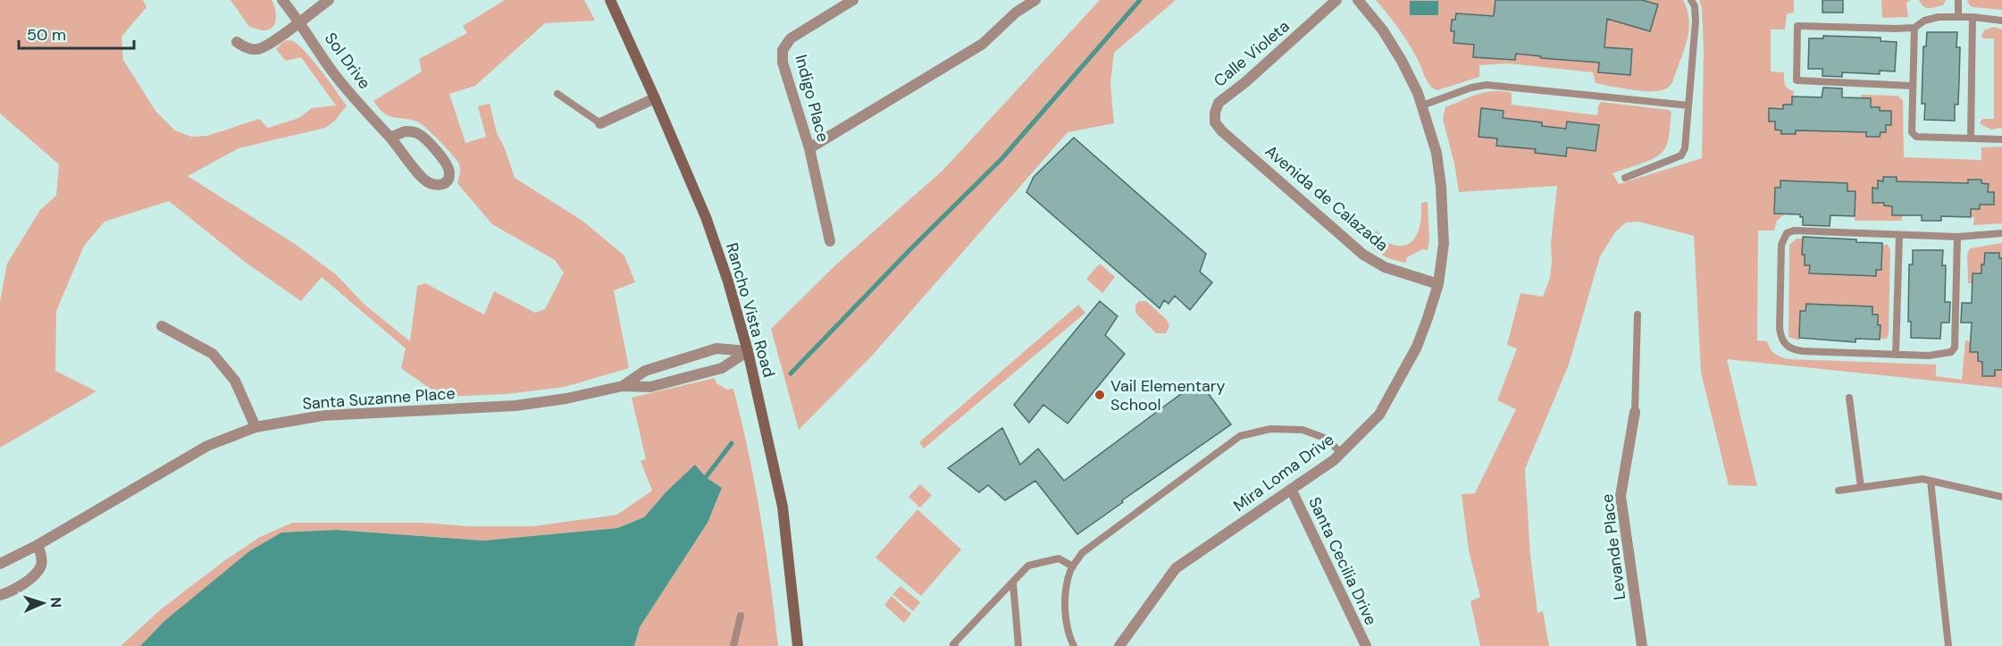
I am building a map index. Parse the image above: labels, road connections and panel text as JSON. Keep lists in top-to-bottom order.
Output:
{
  "streets": {
    "main road": ["Rancho Vista Road"],
    "street": [
      "Calle Violeta",
      "Sol Drive",
      "Indigo Place",
      "Avenida de Calazada",
      "Santa Suzanne Place",
      "Mira Loma Drive",
      "Levande Place",
      "Santa Cecilia Drive"
    ]
  },
  "crossings": [
    ["Calle Violeta", "Avenida de Calazada"],
    ["Avenida de Calazada", "Mira Loma Drive"],
    ["Rancho Vista Road", "Santa Suzanne Place"],
    ["Mira Loma Drive", "Santa Cecilia Drive"]
  ],
  "places": ["Vail Elementary School"],
  "scale_bar": "50 m",
  "north": "right"
}
